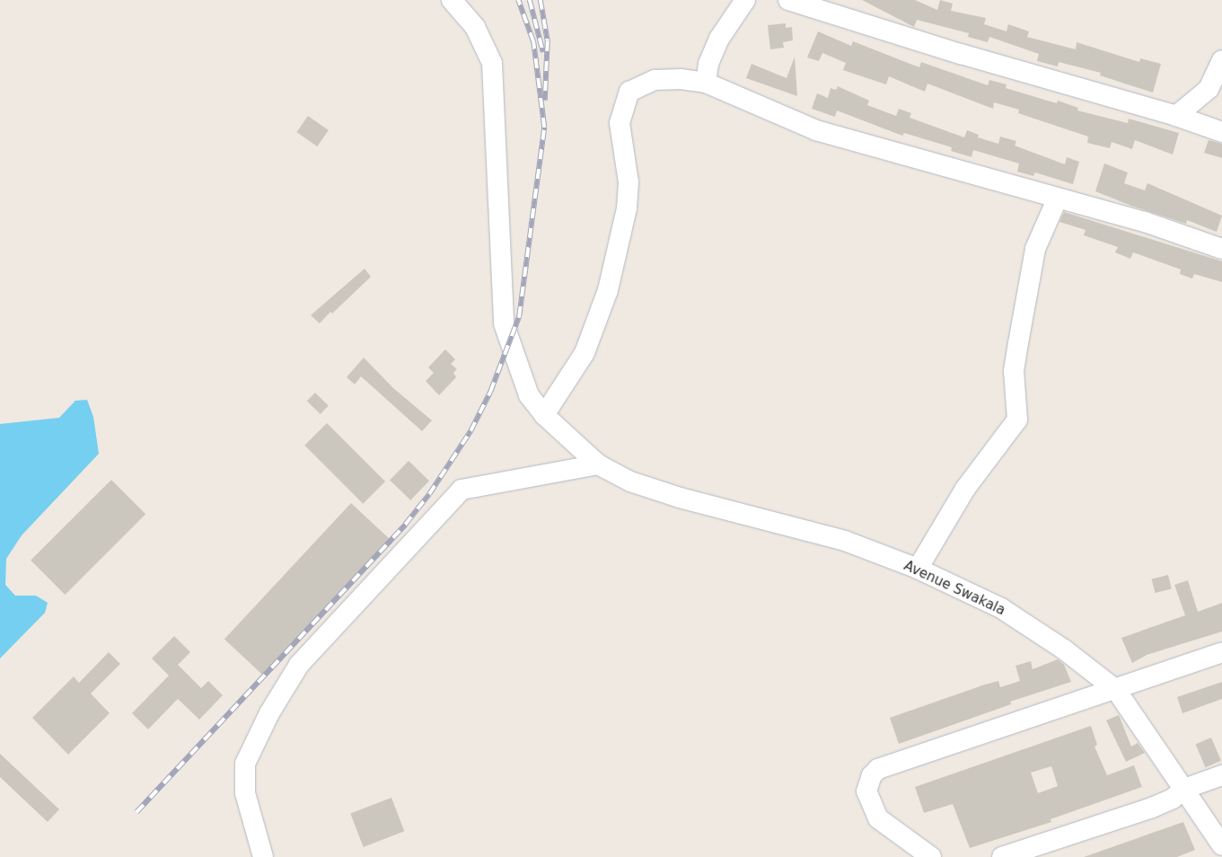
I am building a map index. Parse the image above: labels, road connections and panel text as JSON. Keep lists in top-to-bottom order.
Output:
{
  "streets": {
    "street": ["Avenue Swakala"]
  }
}
